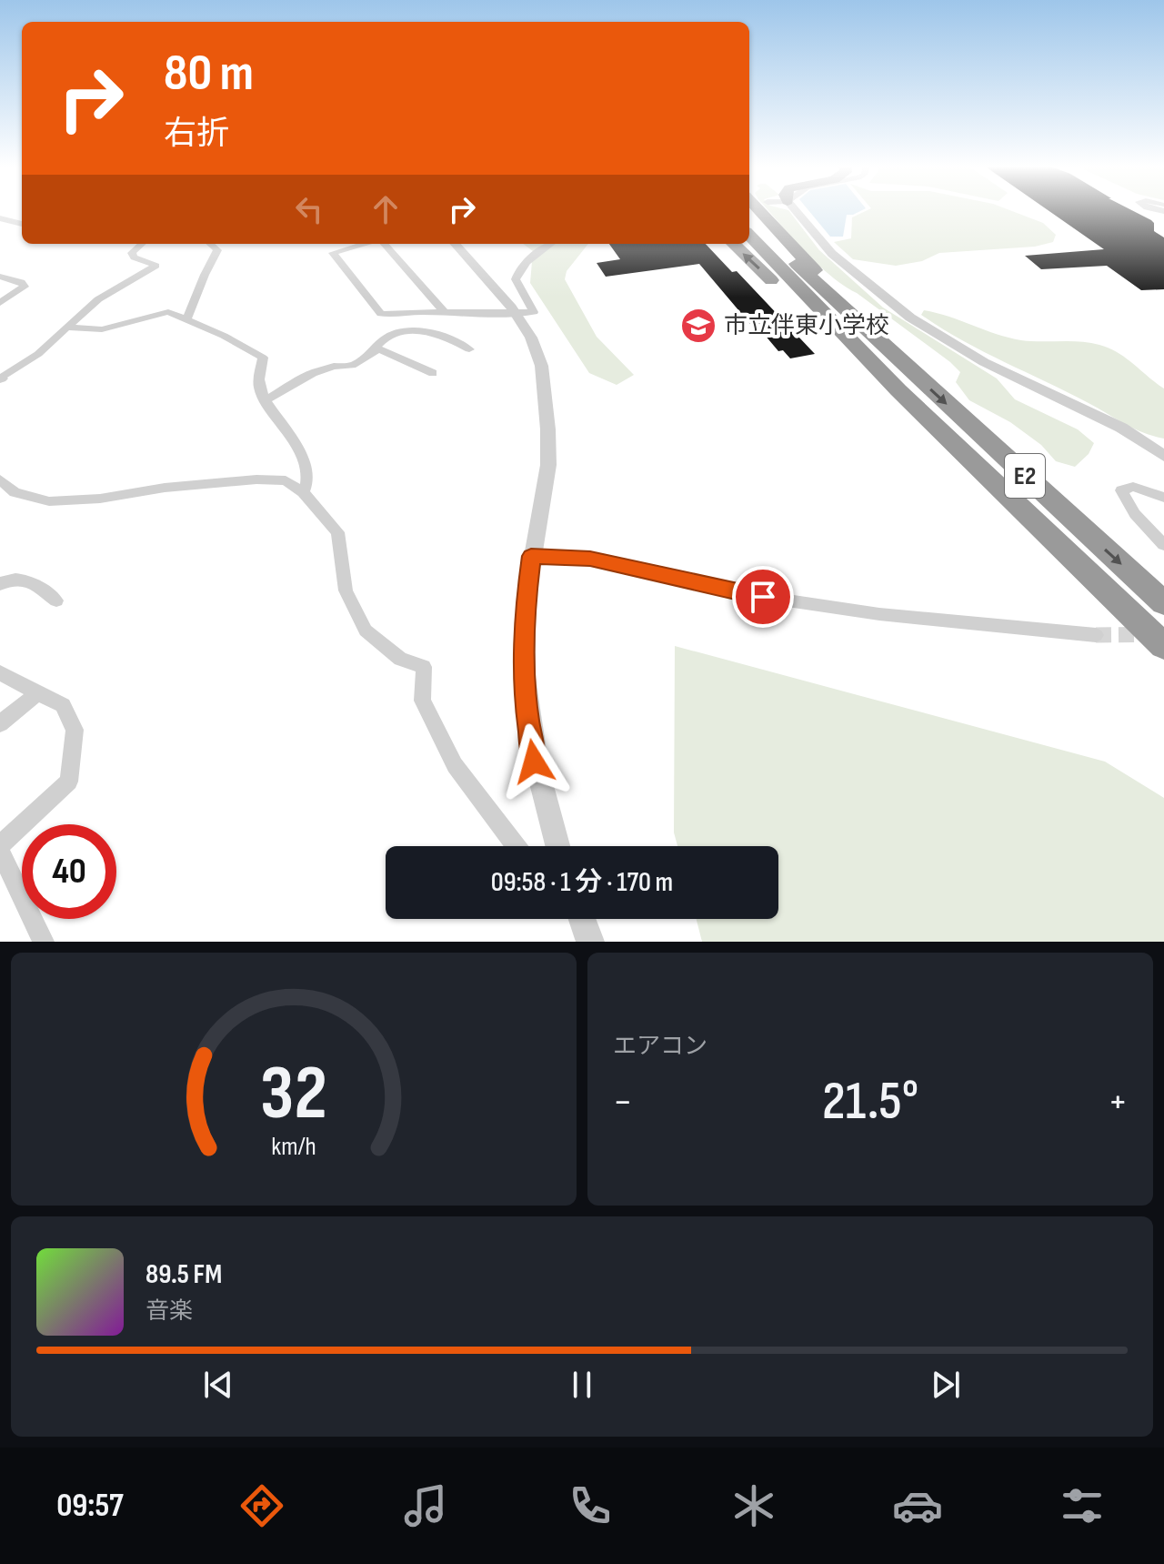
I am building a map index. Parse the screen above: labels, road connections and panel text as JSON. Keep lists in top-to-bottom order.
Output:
{
  "streets": {
    "highway": ["E2"]
  },
  "places": {
    "school or university": ["市立伴東小学校"]
  },
  "page": {
    "turn": ["80 m", "右折"],
    "limit": "40",
    "trip": "09:58 · 1 分 · 170 m",
    "tile": "エアコン",
    "heat": ["−", "21.5°", "+"],
    "song": ["89.5 FM", "音楽"],
    "tabs": "09:57",
    "gauge": ["32", "km/h"]
  }
}
